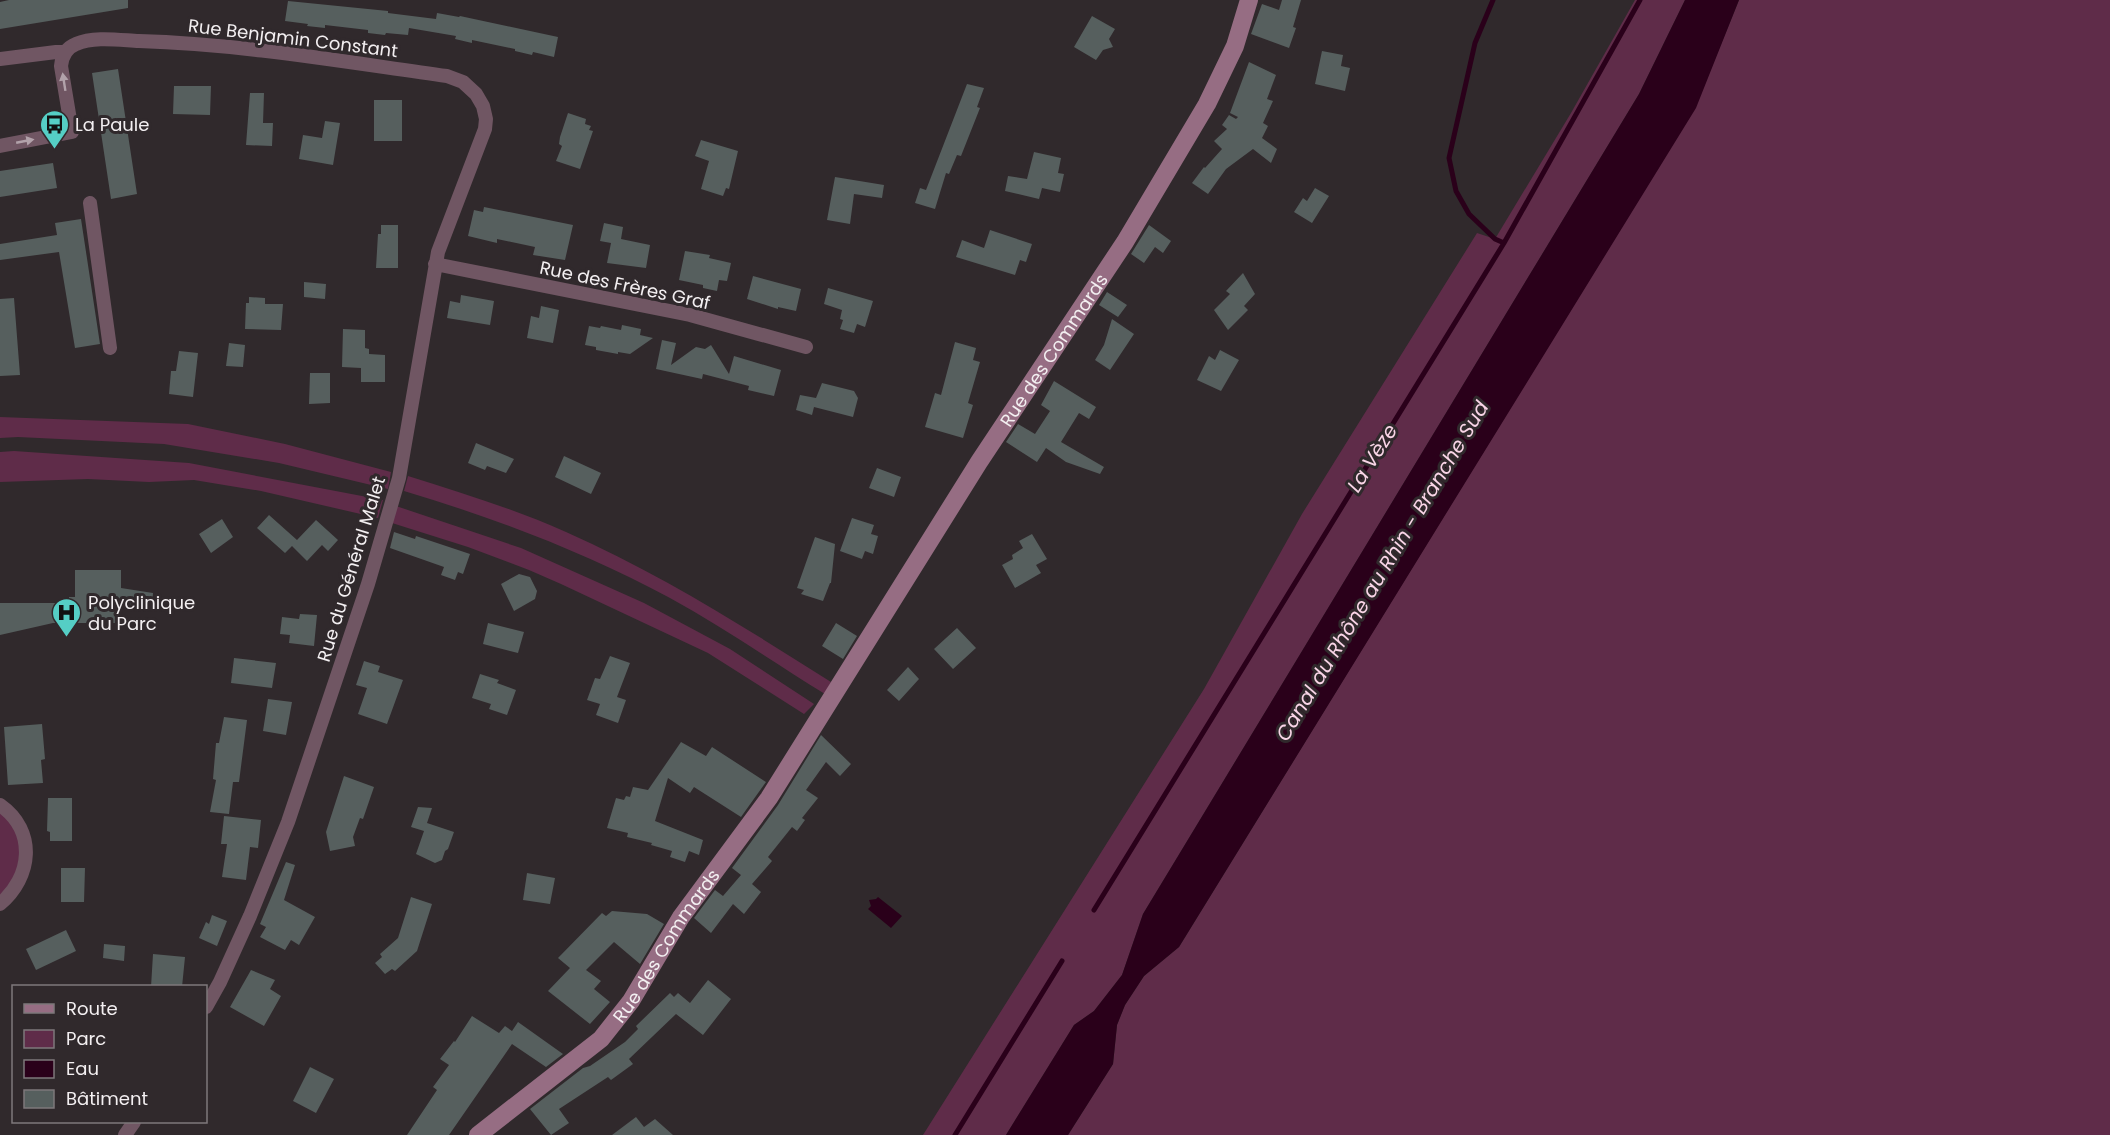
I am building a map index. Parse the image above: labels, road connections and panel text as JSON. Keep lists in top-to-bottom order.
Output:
{
  "streets": {
    "street": [
      "Rue Benjamin Constant",
      "Rue des Frères Graf",
      "Rue des Commards",
      "Rue du Général Malet"
    ]
  },
  "crossings": [
    ["Rue Benjamin Constant", "Rue du Général Malet"],
    ["Rue des Frères Graf", "Rue du Général Malet"]
  ],
  "water": ["La Vèze", "Canal du Rhône au Rhin - Branche Sud"],
  "places": {
    "bus stop": ["La Paule"],
    "hospital": ["Polyclinique du Parc"]
  },
  "legend": [
    "Route",
    "Parc",
    "Eau",
    "Bâtiment"
  ]
}
